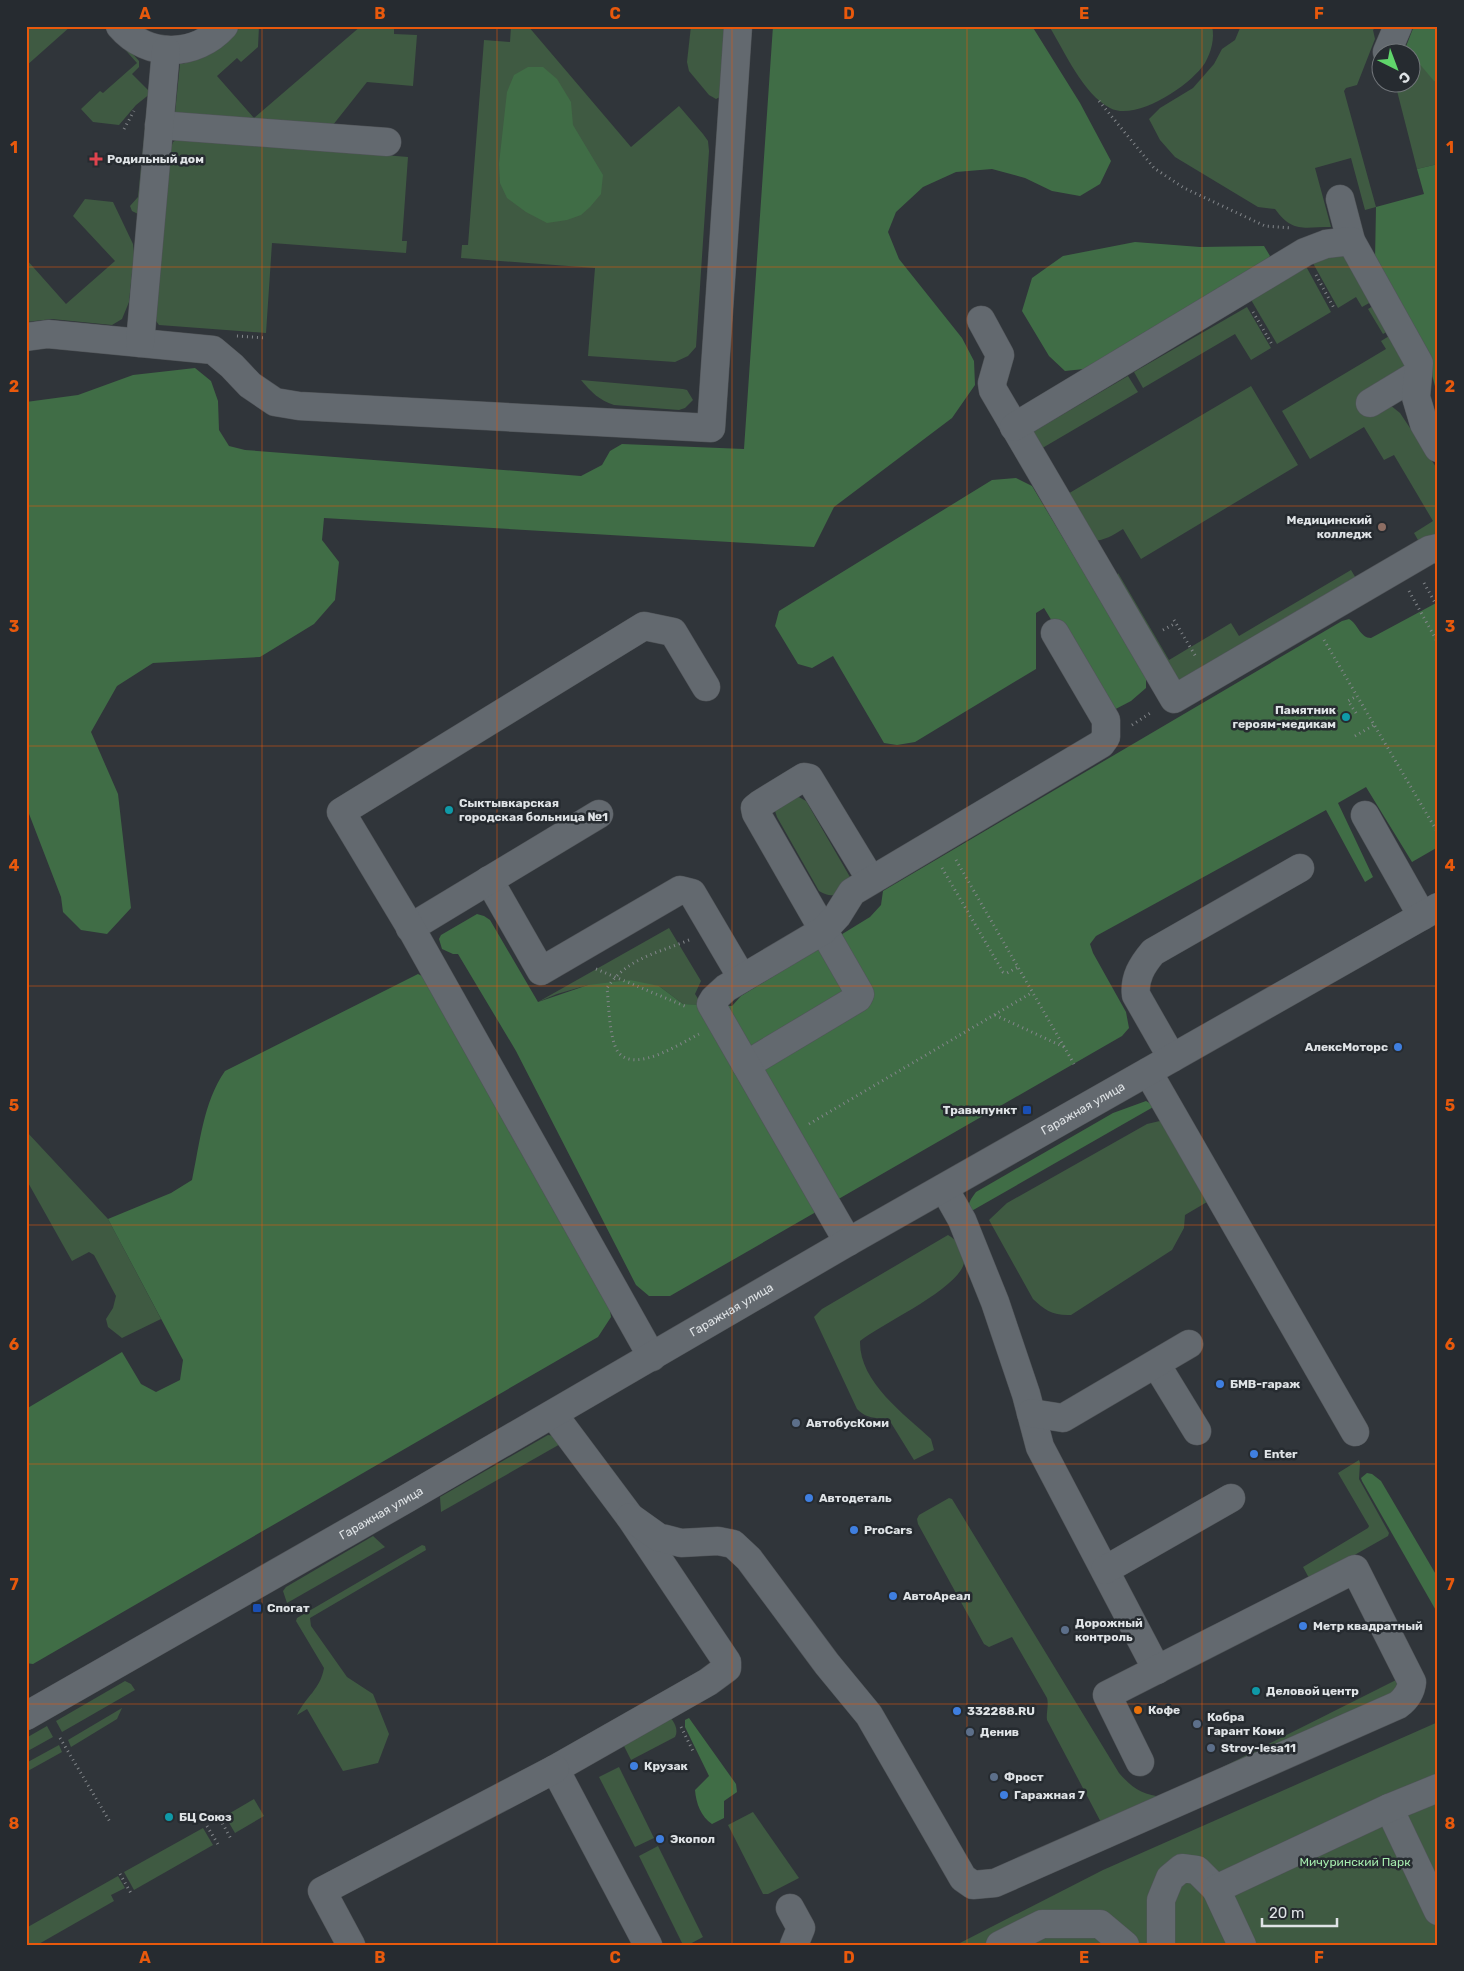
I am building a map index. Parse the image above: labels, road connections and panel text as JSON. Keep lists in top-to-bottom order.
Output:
{
  "streets": {
    "street": ["Гаражная улица"]
  },
  "parks": ["Мичуринский Парк"],
  "places": {
    "health": ["Родильный дом"],
    "other": [
      "Медицинский колледж",
      "Памятник героям-медикам",
      "Сыктывкарская городская больница №1",
      "АлексМоторс",
      "БМВ-гараж",
      "АвтобусКоми",
      "Enter",
      "Автодеталь",
      "ProCars",
      "АвтоАреал",
      "Метр квадратный",
      "Дорожный контроль",
      "Деловой центр",
      "Кофе",
      "332288.RU",
      "Кобра Гарант Коми",
      "Денив",
      "Stroy-lesa11",
      "Крузак",
      "Фрост",
      "Гаражная 7",
      "БЦ Союз",
      "Экопол"
    ],
    "transit": ["Травмпункт", "Спогат"]
  },
  "scale_bar": "20 m",
  "north": "bottom right",
  "grid": {
    "columns": [
      "A",
      "B",
      "C",
      "D",
      "E",
      "F"
    ],
    "rows": [
      "1",
      "2",
      "3",
      "4",
      "5",
      "6",
      "7",
      "8"
    ]
  }
}
